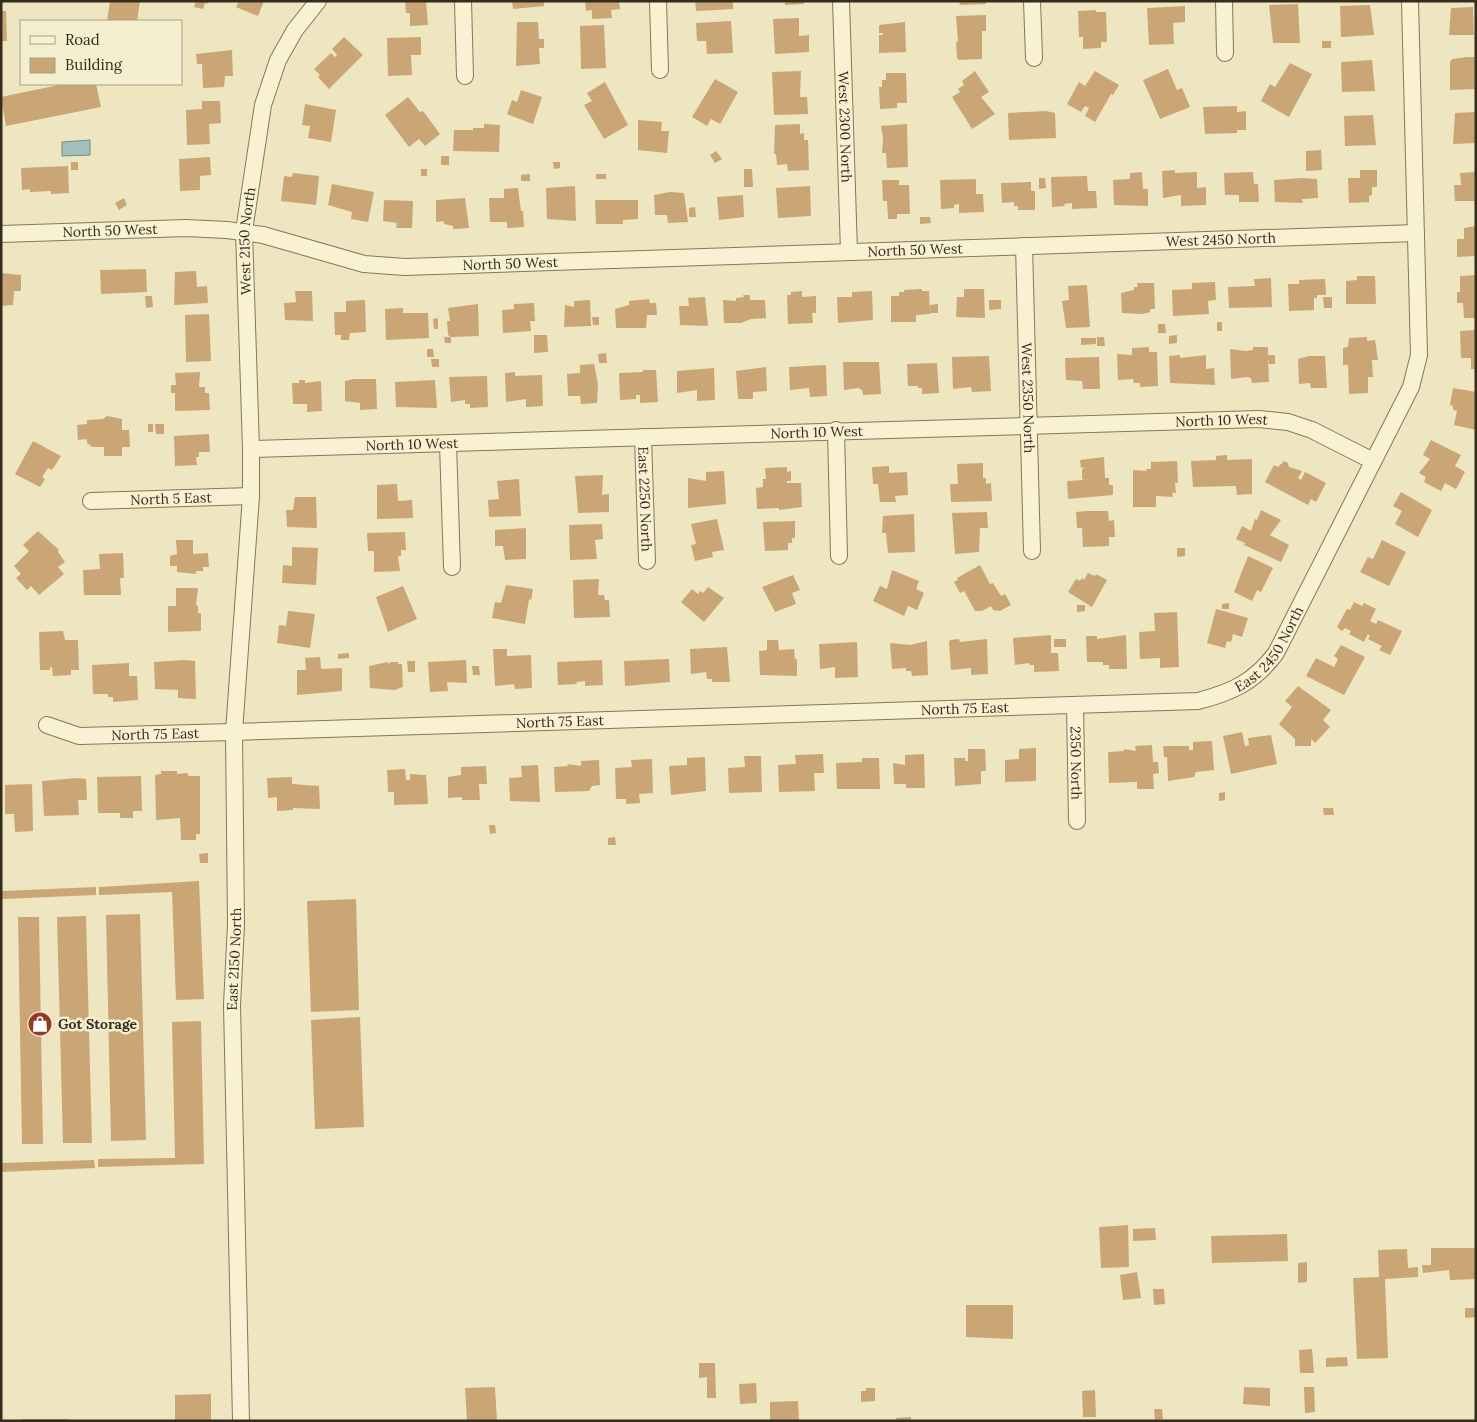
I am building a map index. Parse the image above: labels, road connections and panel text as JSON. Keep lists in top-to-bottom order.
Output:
{
  "streets": {
    "street": [
      "West 2300 North",
      "North 50 West",
      "West 2450 North",
      "West 2150 North",
      "West 2350 North",
      "North 10 West",
      "North 5 East",
      "East 2250 North",
      "East 2450 North",
      "North 75 East",
      "2350 North",
      "East 2150 North"
    ]
  },
  "crossings": [
    ["West 2300 North", "North 50 West"],
    ["North 50 West", "West 2450 North"],
    ["North 50 West", "West 2150 North"],
    ["North 50 West", "West 2350 North"],
    ["West 2450 North", "West 2350 North"],
    ["West 2150 North", "North 10 West"],
    ["West 2150 North", "North 5 East"],
    ["West 2150 North", "East 2150 North"],
    ["West 2350 North", "North 10 West"],
    ["North 10 West", "East 2250 North"],
    ["North 10 West", "East 2450 North"],
    ["North 5 East", "East 2150 North"],
    ["East 2450 North", "North 75 East"],
    ["East 2450 North", "2350 North"],
    ["North 75 East", "2350 North"],
    ["North 75 East", "East 2150 North"]
  ],
  "places": {
    "shop": ["Got Storage"]
  },
  "legend": ["Road", "Building"]
}
